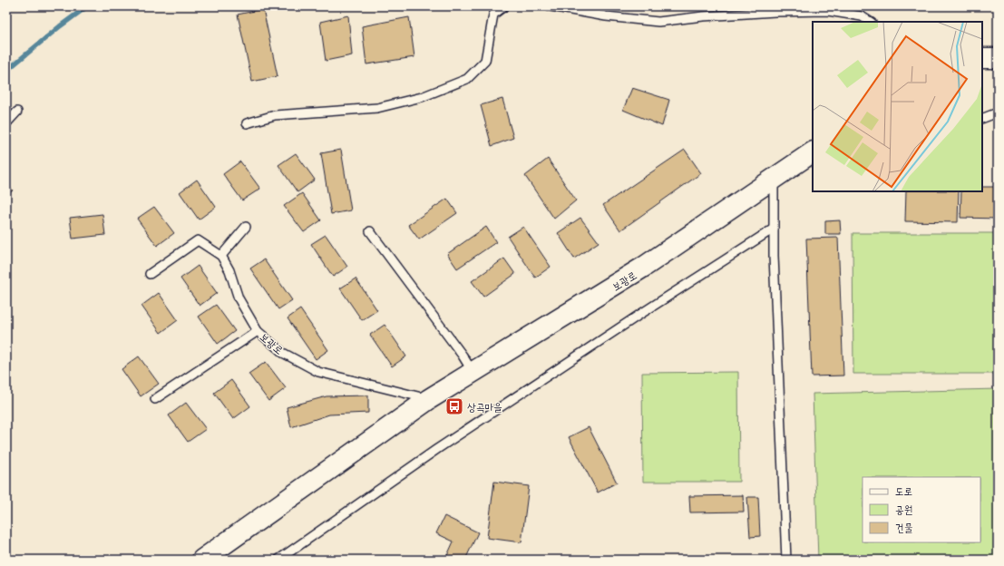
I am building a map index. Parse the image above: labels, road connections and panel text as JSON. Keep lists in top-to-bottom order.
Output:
{
  "streets": {
    "main road": ["보광로"]
  },
  "places": {
    "bus stop": ["상곡마을"]
  },
  "legend": ["도로", "공원", "건물"]
}
